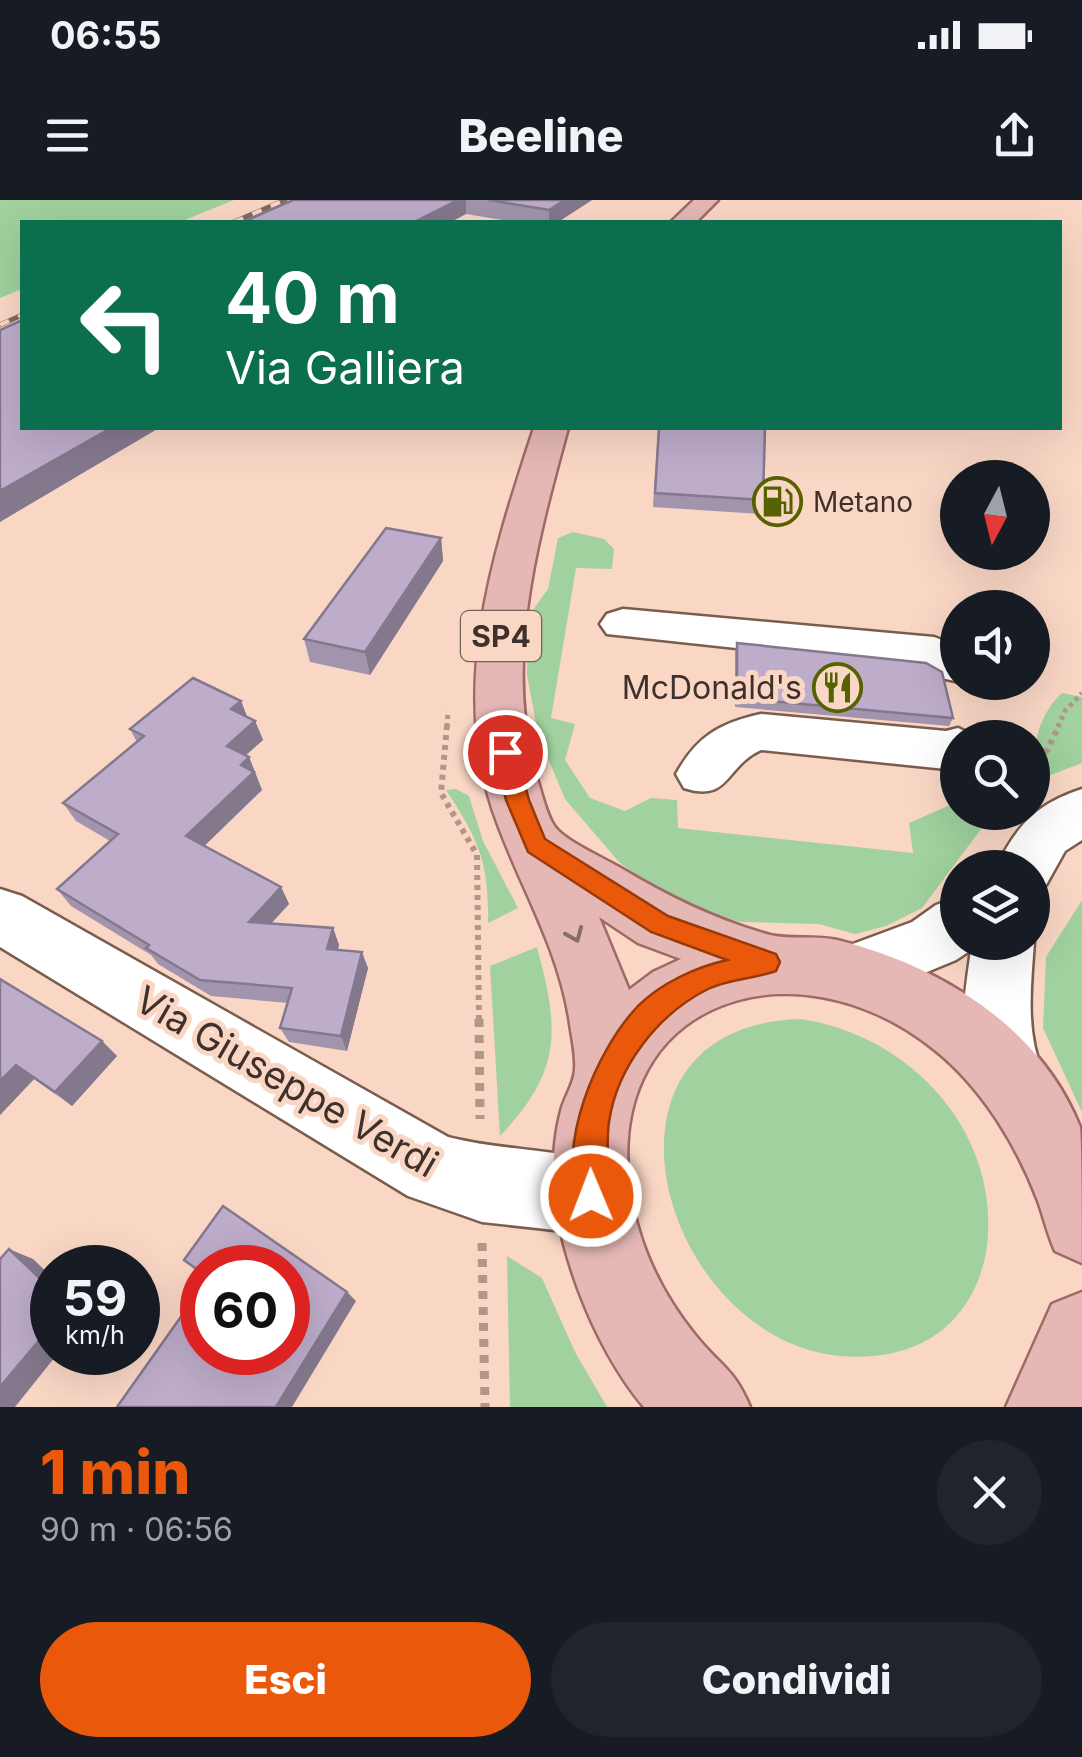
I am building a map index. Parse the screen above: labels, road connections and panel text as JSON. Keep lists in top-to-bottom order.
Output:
{
  "streets": {
    "main road": ["SP4"],
    "street": ["Via Giuseppe Verdi"]
  },
  "places": {
    "fuel station": ["Metano"],
    "restaurant": ["McDonald's"]
  },
  "north": "bottom",
  "page": {
    "status": "06:55",
    "header": "Beeline",
    "turn": ["40 m", "Via Galliera"],
    "speed": "59 km/h",
    "limit": "60",
    "heading": ["1 min", "90 m · 06:56"],
    "buttons": ["Esci", "Condividi"]
  }
}
